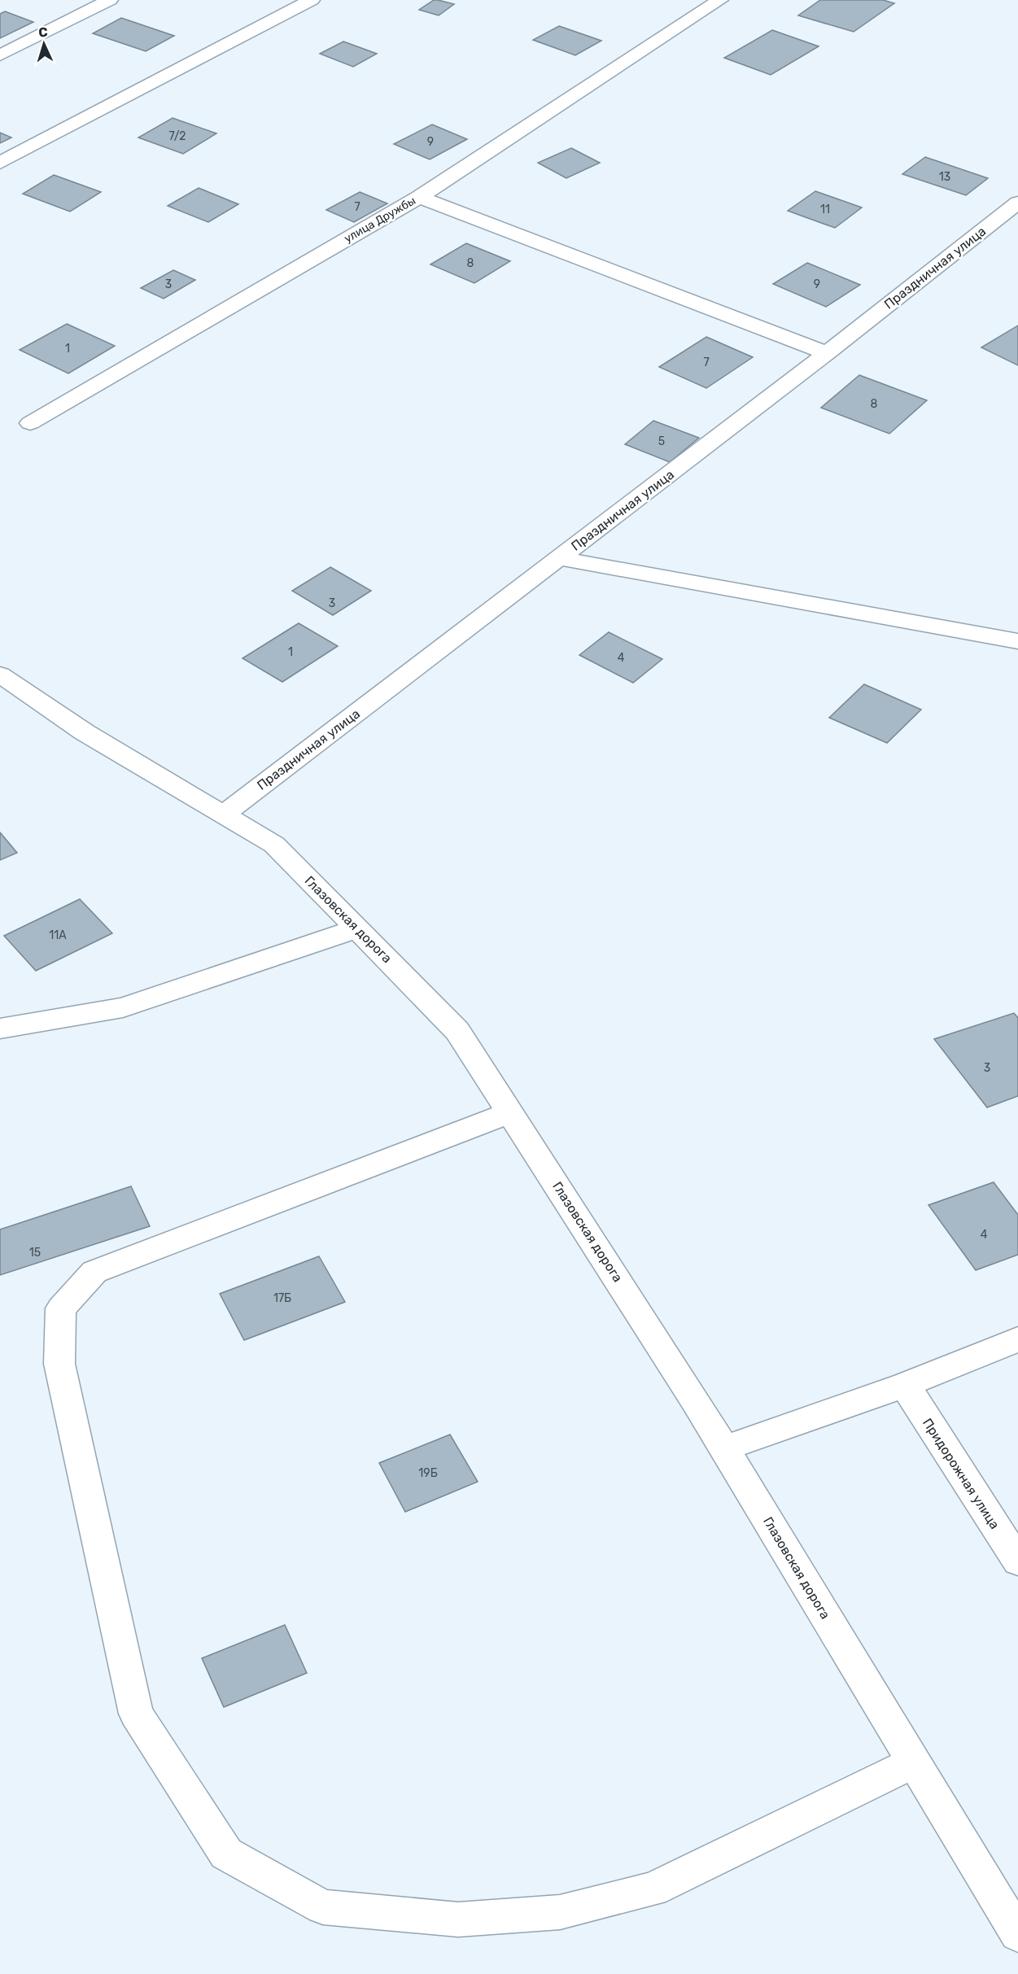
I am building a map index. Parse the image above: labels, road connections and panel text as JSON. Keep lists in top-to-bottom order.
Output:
{
  "streets": {
    "street": [
      "улица Дружбы",
      "Праздничная улица",
      "Глазовская дорога",
      "Придорожная улица"
    ]
  },
  "crossings": [
    ["Праздничная улица", "Глазовская дорога"]
  ],
  "house_numbers": [
    "7/2",
    "9",
    "13",
    "7",
    "11",
    "8",
    "3",
    "9",
    "1",
    "7",
    "8",
    "5",
    "3",
    "1",
    "4",
    "11А",
    "3",
    "4",
    "15",
    "17Б",
    "19Б"
  ],
  "north": "top"
}
